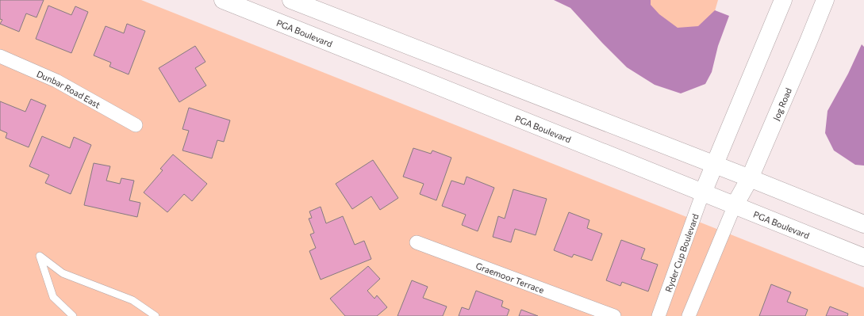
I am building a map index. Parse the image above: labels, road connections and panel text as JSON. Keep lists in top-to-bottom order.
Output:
{
  "streets": {
    "main road": ["PGA Boulevard", "Jog Road"],
    "street": ["Dunbar Road East", "Ryder Cup Boulevard", "Graemoor Terrace"]
  },
  "crossings": [
    ["PGA Boulevard", "Jog Road"],
    ["PGA Boulevard", "Ryder Cup Boulevard"]
  ]
}
